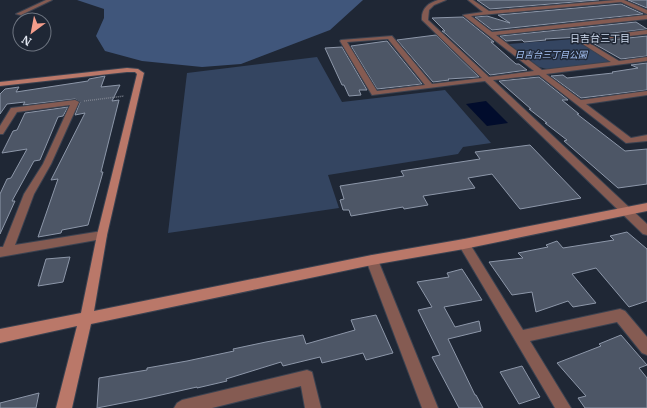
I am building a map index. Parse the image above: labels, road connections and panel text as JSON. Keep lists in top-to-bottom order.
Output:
{
  "districts": ["日吉台三丁目"],
  "parks": ["日吉台三丁目公園"],
  "north": "bottom left"
}
